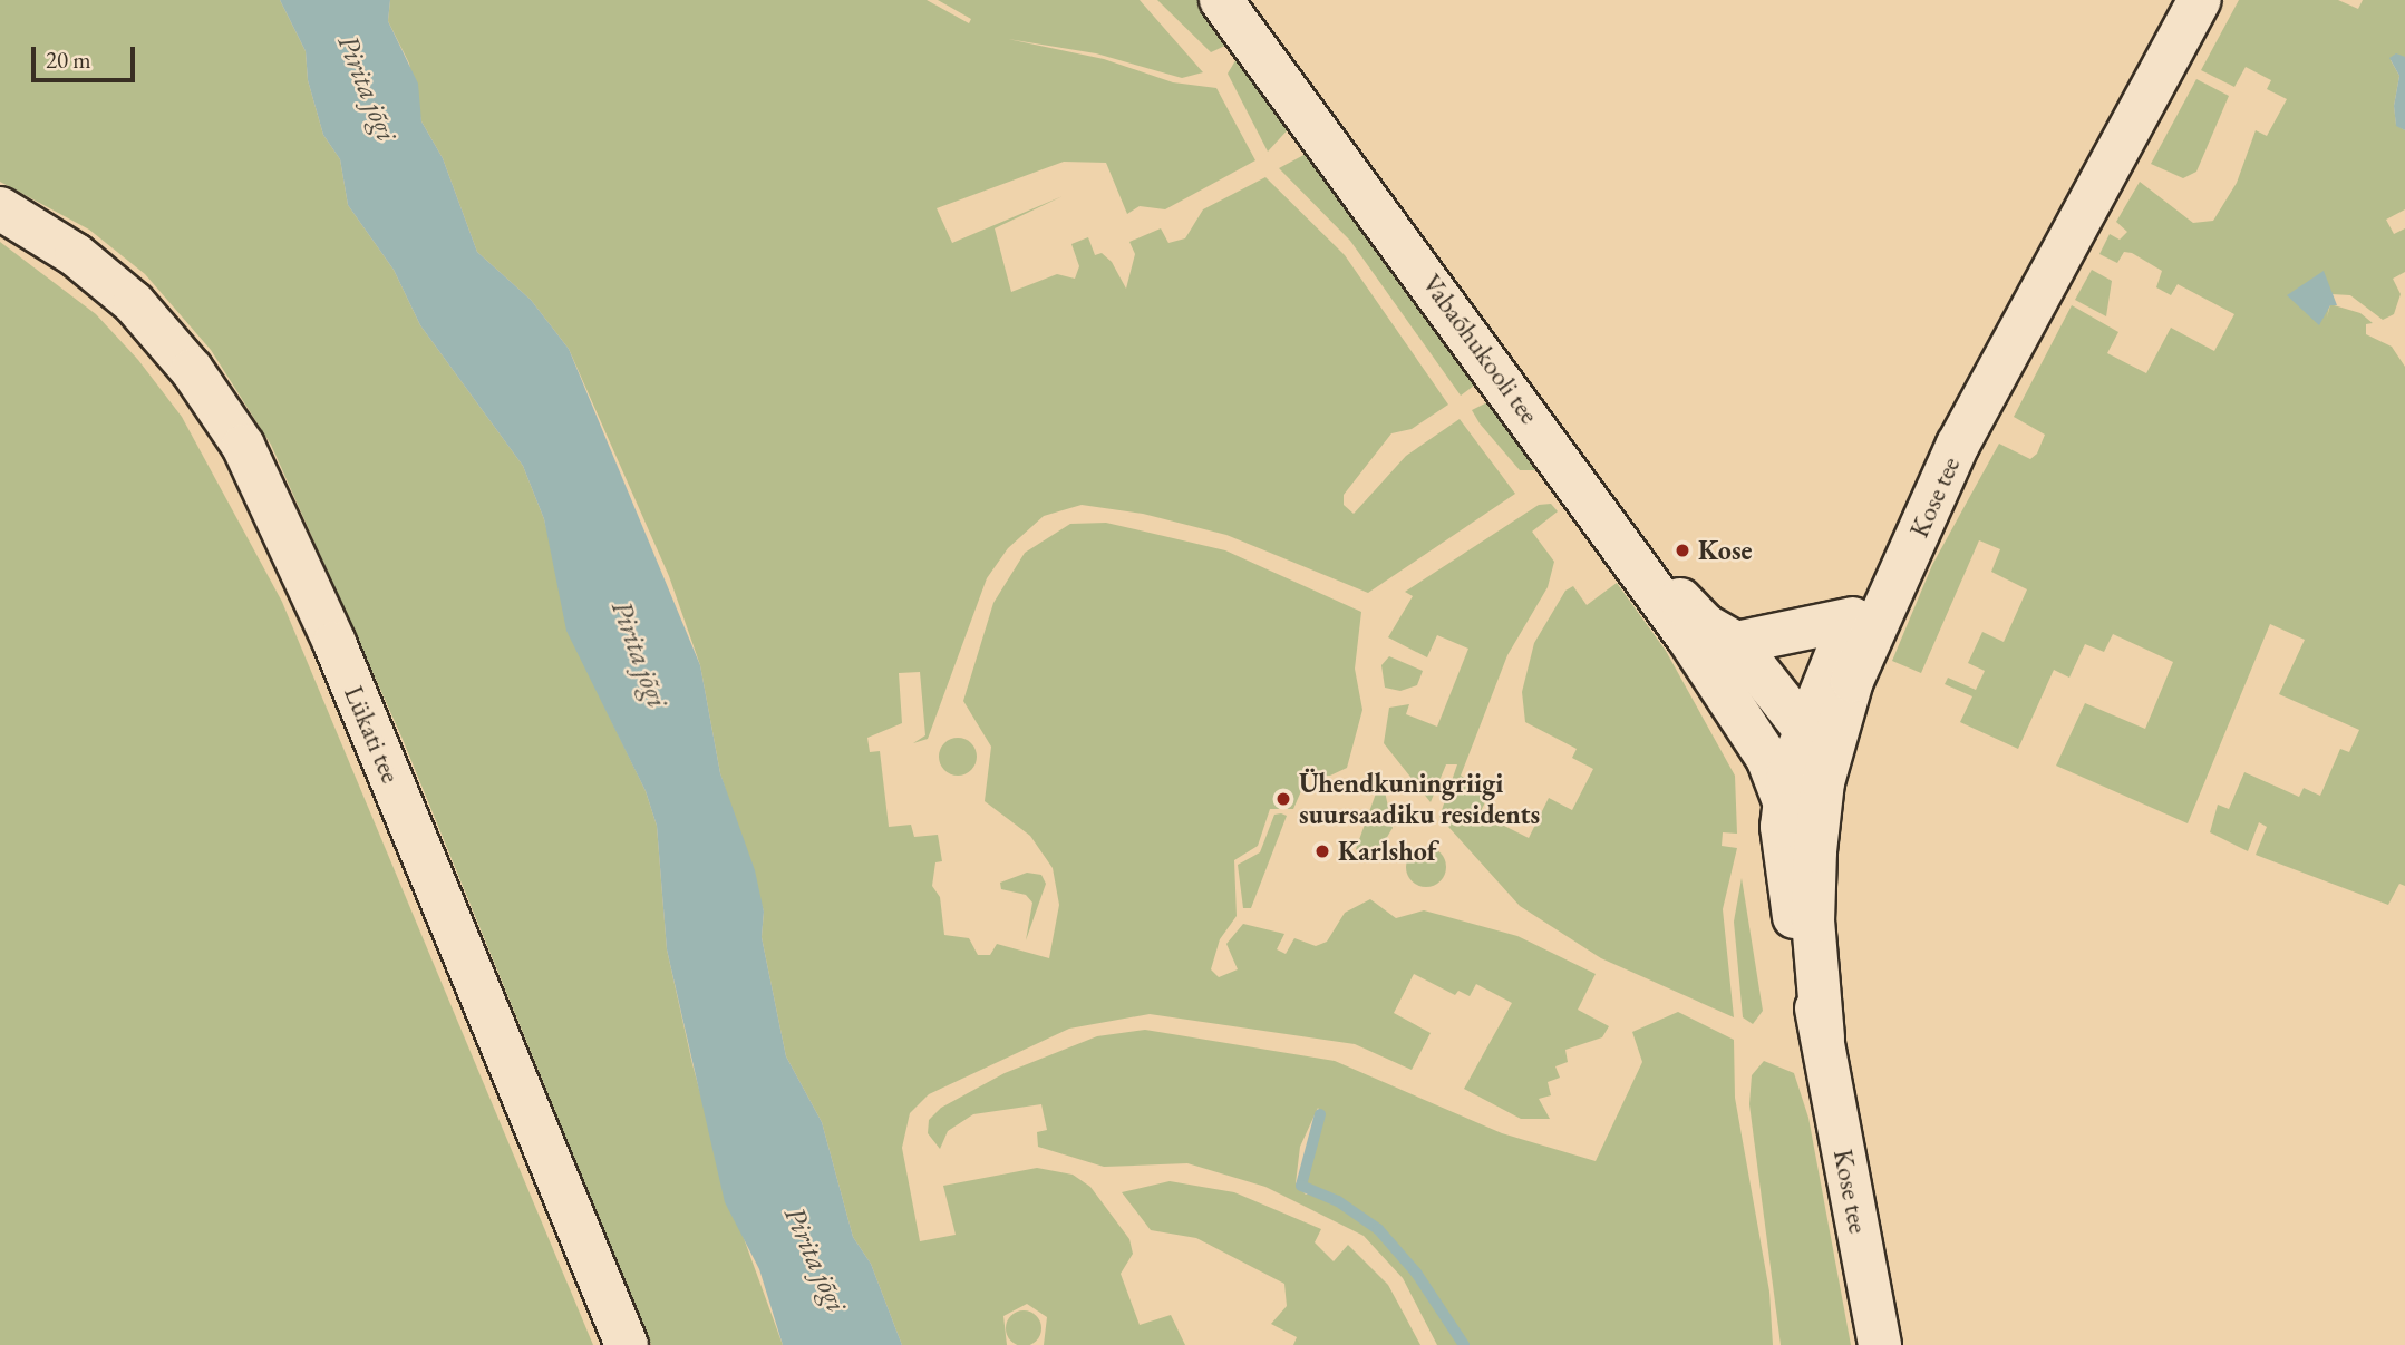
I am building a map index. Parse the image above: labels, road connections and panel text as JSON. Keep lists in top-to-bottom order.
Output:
{
  "streets": {
    "main road": ["Vabaõhukooli tee", "Kose tee", "Lükati tee"]
  },
  "water": ["Pirita jõgi"],
  "places": ["Kose", "Ühendkuningriigi suursaadiku residents", "Karlshof"],
  "scale_bar": "20 m"
}
